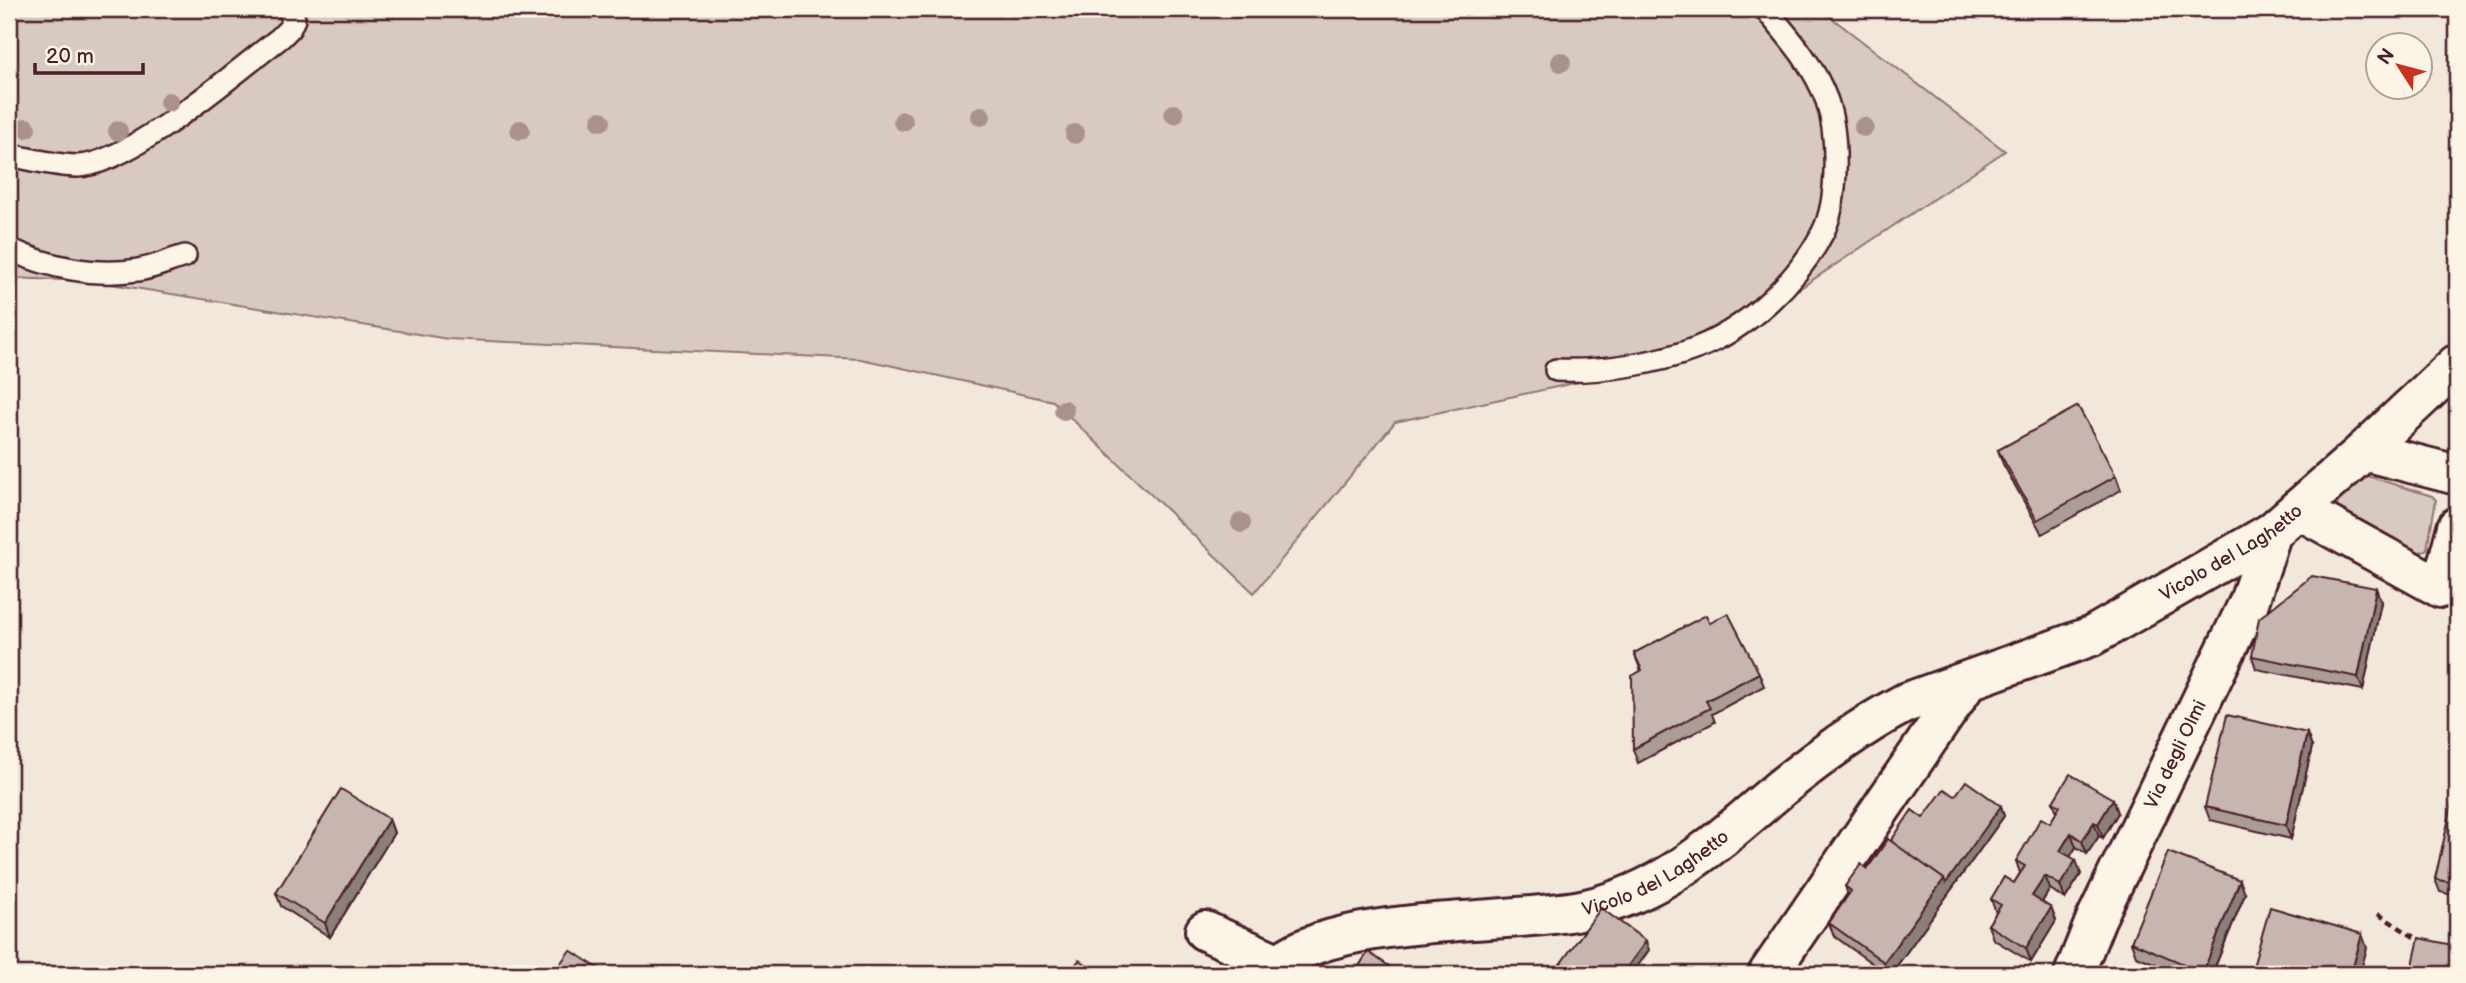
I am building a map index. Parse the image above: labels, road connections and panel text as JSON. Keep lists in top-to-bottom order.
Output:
{
  "streets": {
    "street": ["Vicolo del Laghetto", "Via degli Olmi"]
  },
  "crossings": [
    ["Vicolo del Laghetto", "Via degli Olmi"]
  ],
  "scale_bar": "20 m",
  "north": "top left"
}
